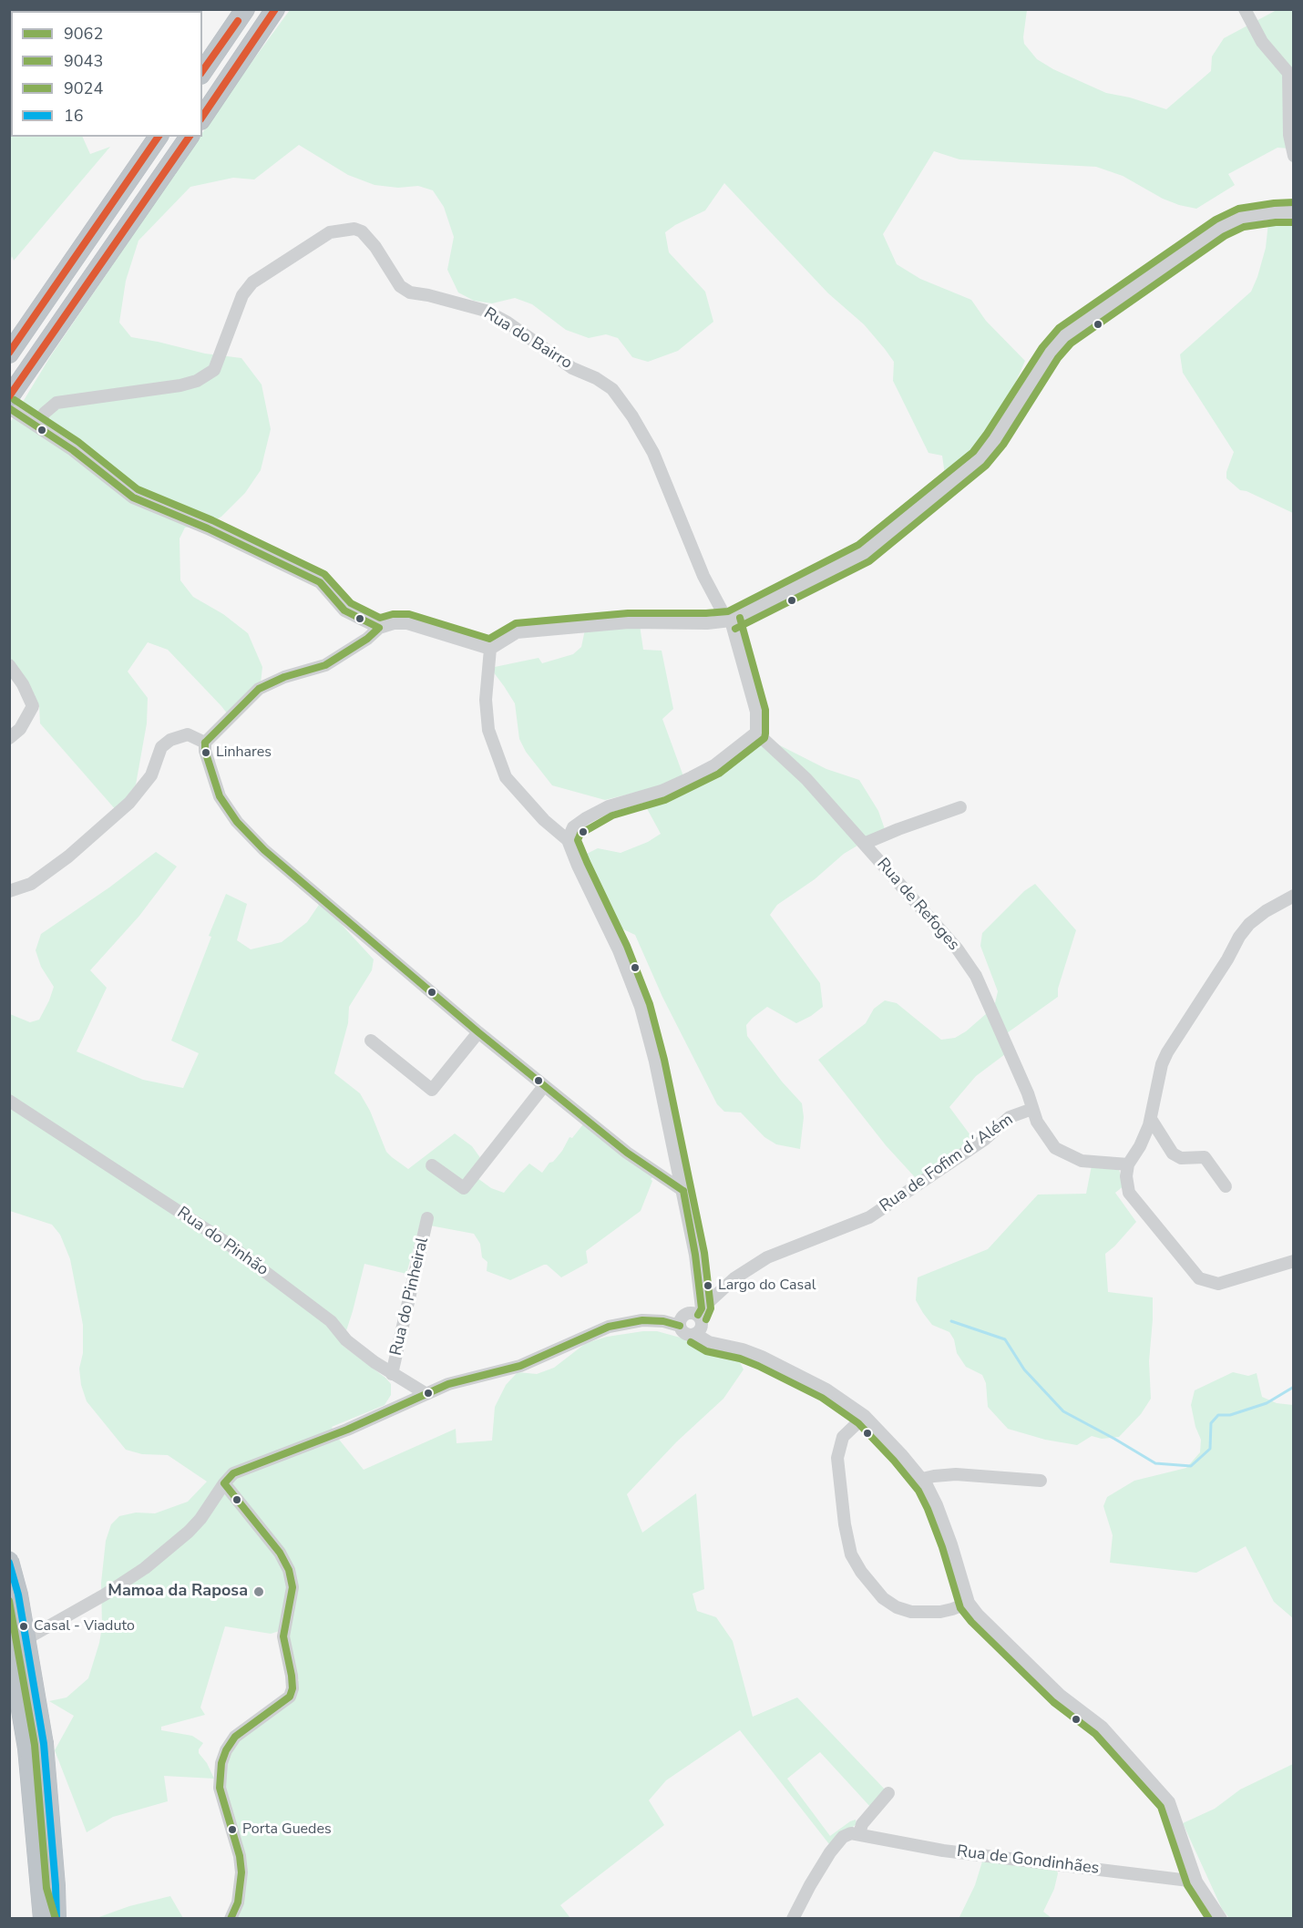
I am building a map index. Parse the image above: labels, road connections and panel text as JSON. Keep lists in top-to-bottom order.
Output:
{
  "streets": {
    "street": [
      "Rua do Bairro",
      "Rua de Refoges",
      "Rua de Fofim d´Além",
      "Rua do Pinhão",
      "Rua do Pinheiral",
      "Rua de Gondinhães"
    ]
  },
  "crossings": [
    ["Rua do Bairro", "Rua de Refoges"],
    ["Rua de Refoges", "Rua de Fofim d´Além"],
    ["Rua do Pinhão", "Rua do Pinheiral"]
  ],
  "places": [
    "Linhares",
    "Largo do Casal",
    "Mamoa da Raposa",
    "Casal - Viaduto",
    "Porta Guedes"
  ],
  "lines": [
    "transit line 9024",
    "transit line 9043",
    "transit line 9062",
    "transit line 16"
  ],
  "legend": [
    "9062",
    "9043",
    "9024",
    "16"
  ]
}
